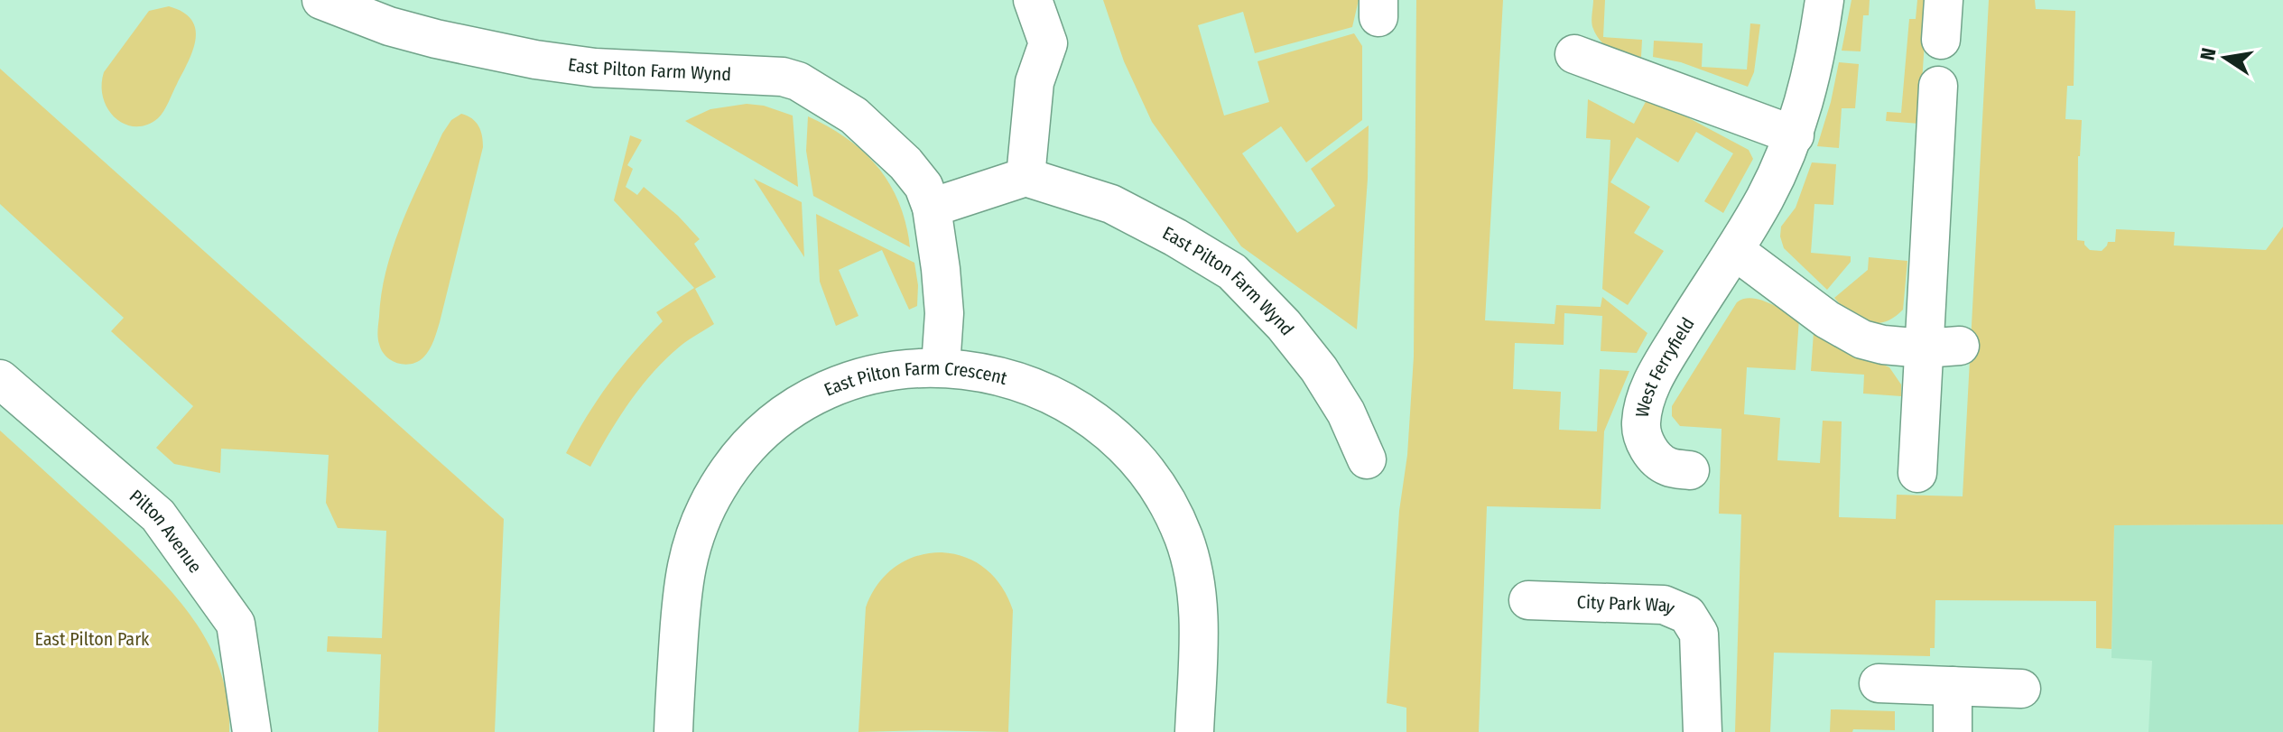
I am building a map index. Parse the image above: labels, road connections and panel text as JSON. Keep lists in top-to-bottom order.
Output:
{
  "streets": {
    "street": [
      "East Pilton Farm Wynd",
      "West Ferryfield",
      "East Pilton Farm Crescent",
      "Pilton Avenue",
      "City Park Way"
    ]
  },
  "crossings": [
    ["East Pilton Farm Wynd", "East Pilton Farm Crescent"]
  ],
  "parks": ["East Pilton Park"],
  "north": "left"
}
